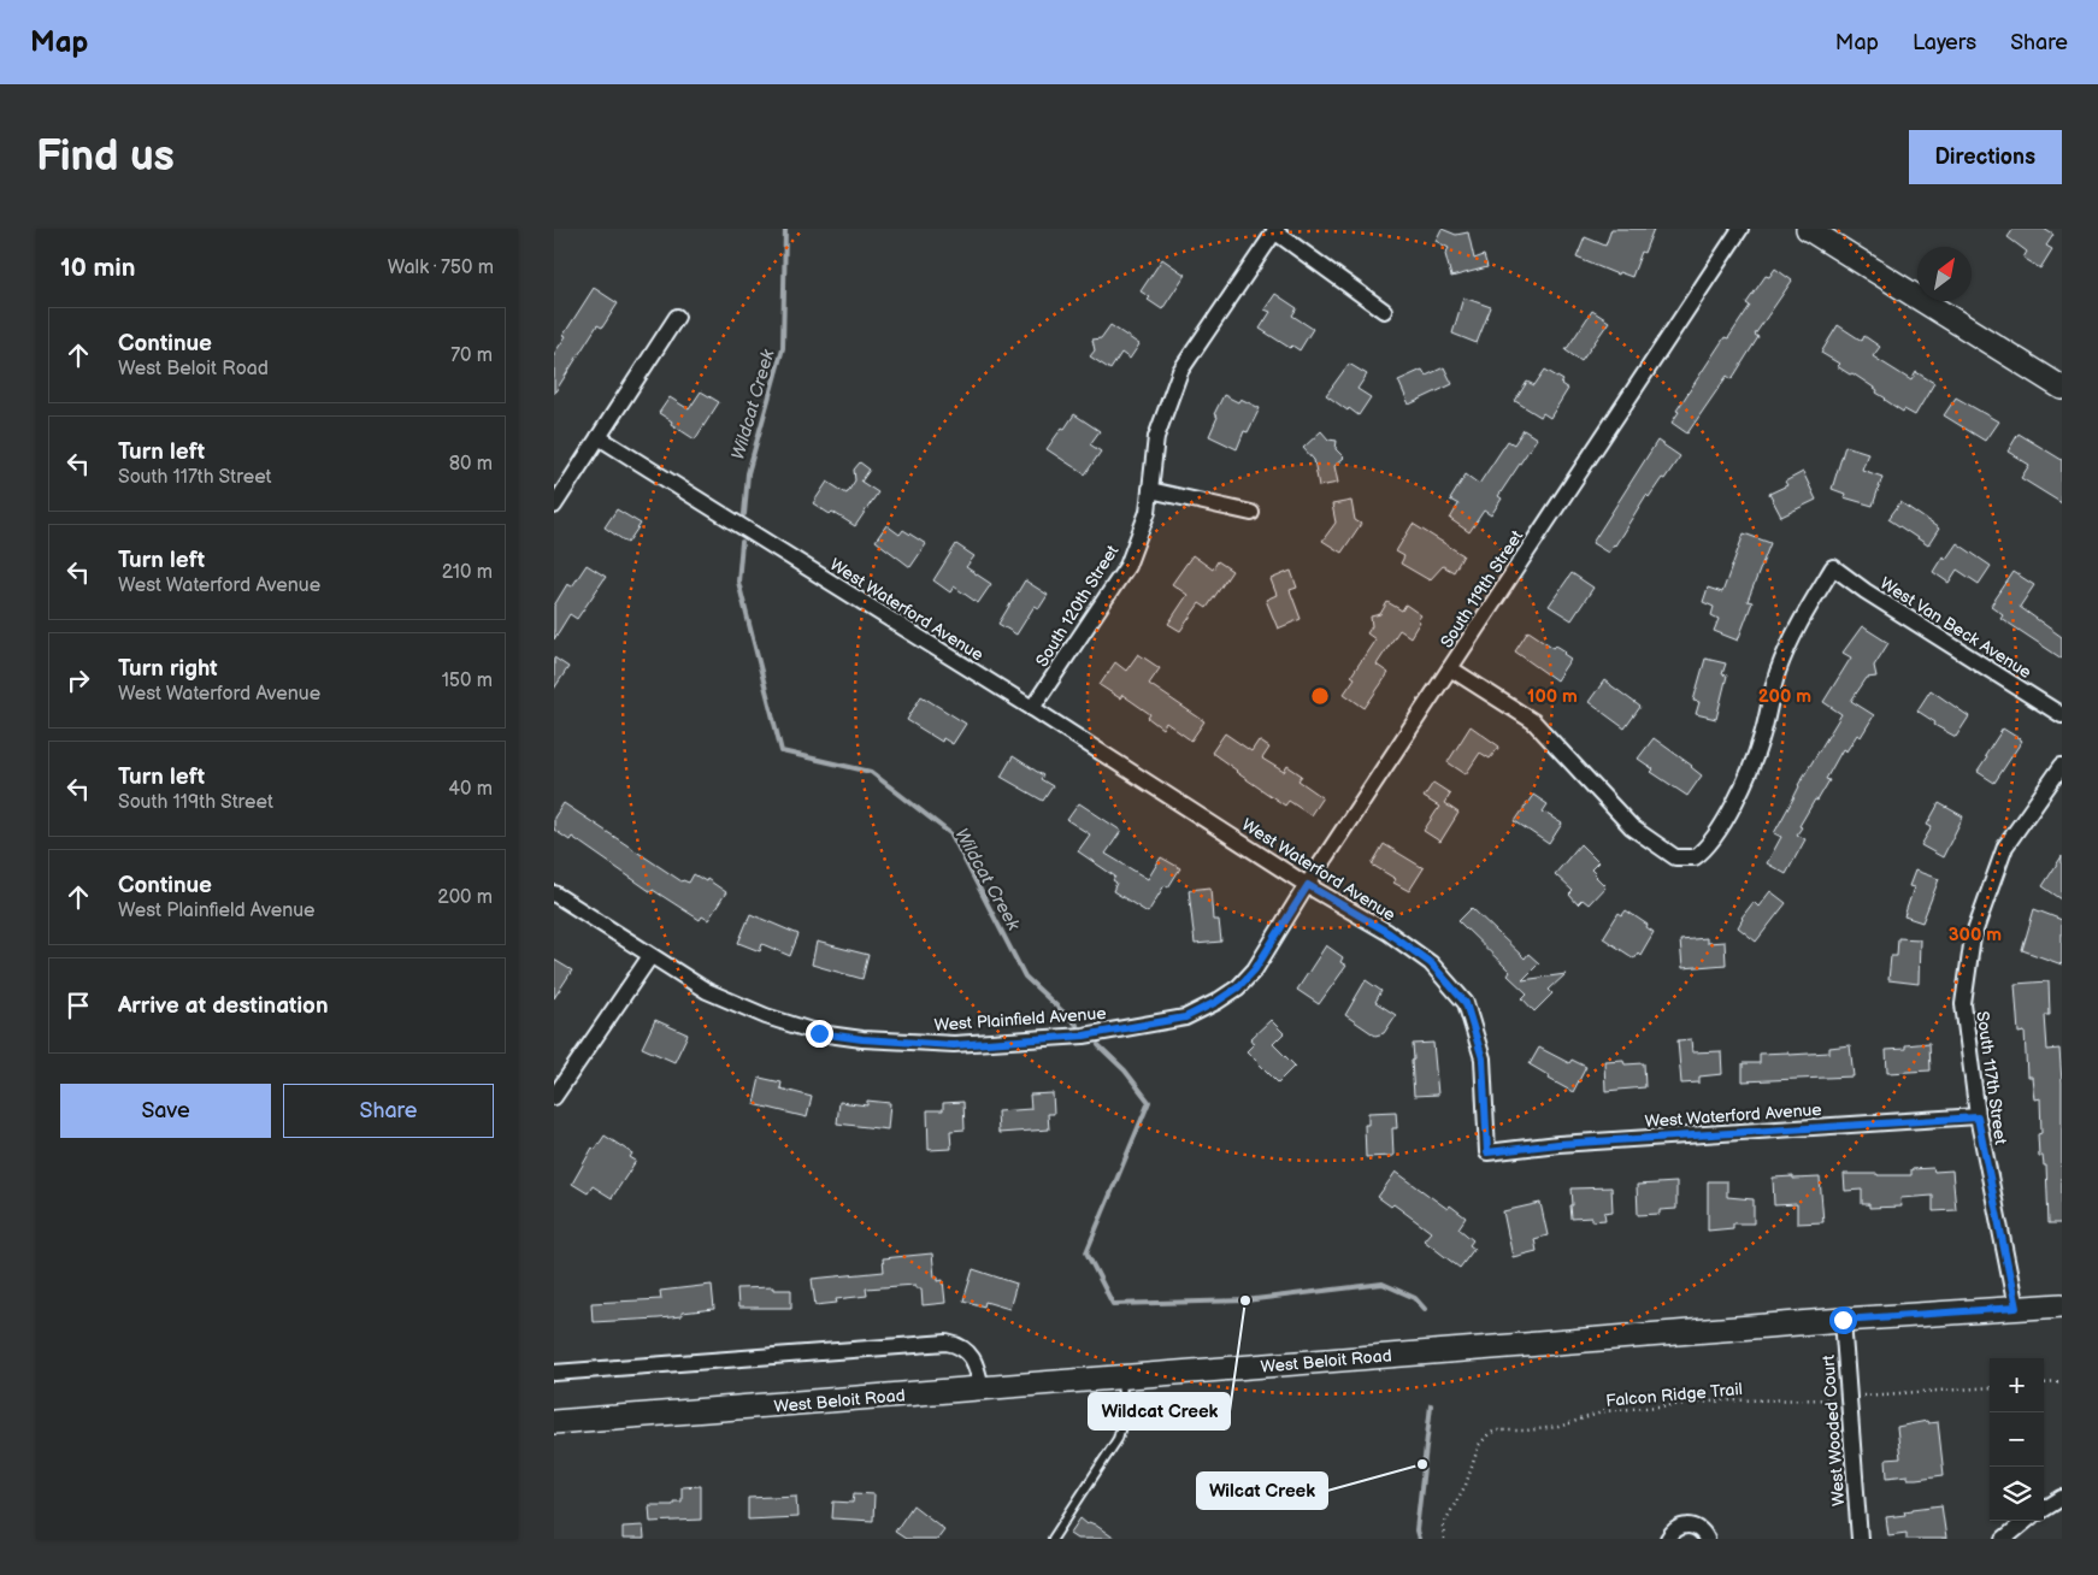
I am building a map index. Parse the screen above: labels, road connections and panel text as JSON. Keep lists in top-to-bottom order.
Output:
{
  "streets": {
    "main road": ["West Beloit Road"],
    "street": [
      "South 119th Street",
      "South 120th Street",
      "West Waterford Avenue",
      "West Van Beck Avenue",
      "West Plainfield Avenue",
      "South 117th Street",
      "West Wooded Court"
    ],
    "path": ["Falcon Ridge Trail"]
  },
  "crossings": [
    ["South 119th Street", "West Waterford Avenue"],
    ["South 119th Street", "West Van Beck Avenue"],
    ["South 119th Street", "West Plainfield Avenue"],
    ["South 120th Street", "West Waterford Avenue"],
    ["West Waterford Avenue", "South 117th Street"],
    ["South 117th Street", "West Beloit Road"],
    ["West Beloit Road", "West Wooded Court"]
  ],
  "water": ["Wildcat Creek"],
  "places": ["Wildcat Creek", "Wilcat Creek"],
  "north": "top right",
  "page": {
    "header": "Map",
    "nav": ["Map", "Layers", "Share"],
    "buttons": [
      "Directions",
      ["Save", "Share"]
    ],
    "title": "Find us",
    "heading": ["10 min", "Walk · 750 m"],
    "list": [
      ["Continue", "West Beloit Road", "70 m"],
      ["Turn left", "South 117th Street", "80 m"],
      ["Turn left", "West Waterford Avenue", "210 m"],
      ["Turn right", "West Waterford Avenue", "150 m"],
      ["Turn left", "South 119th Street", "40 m"],
      ["Continue", "West Plainfield Avenue", "200 m"],
      "Arrive at destination"
    ],
    "map_buttons": ["+", "−"]
  },
  "rings": ["100 m", "200 m", "300 m"]
}
